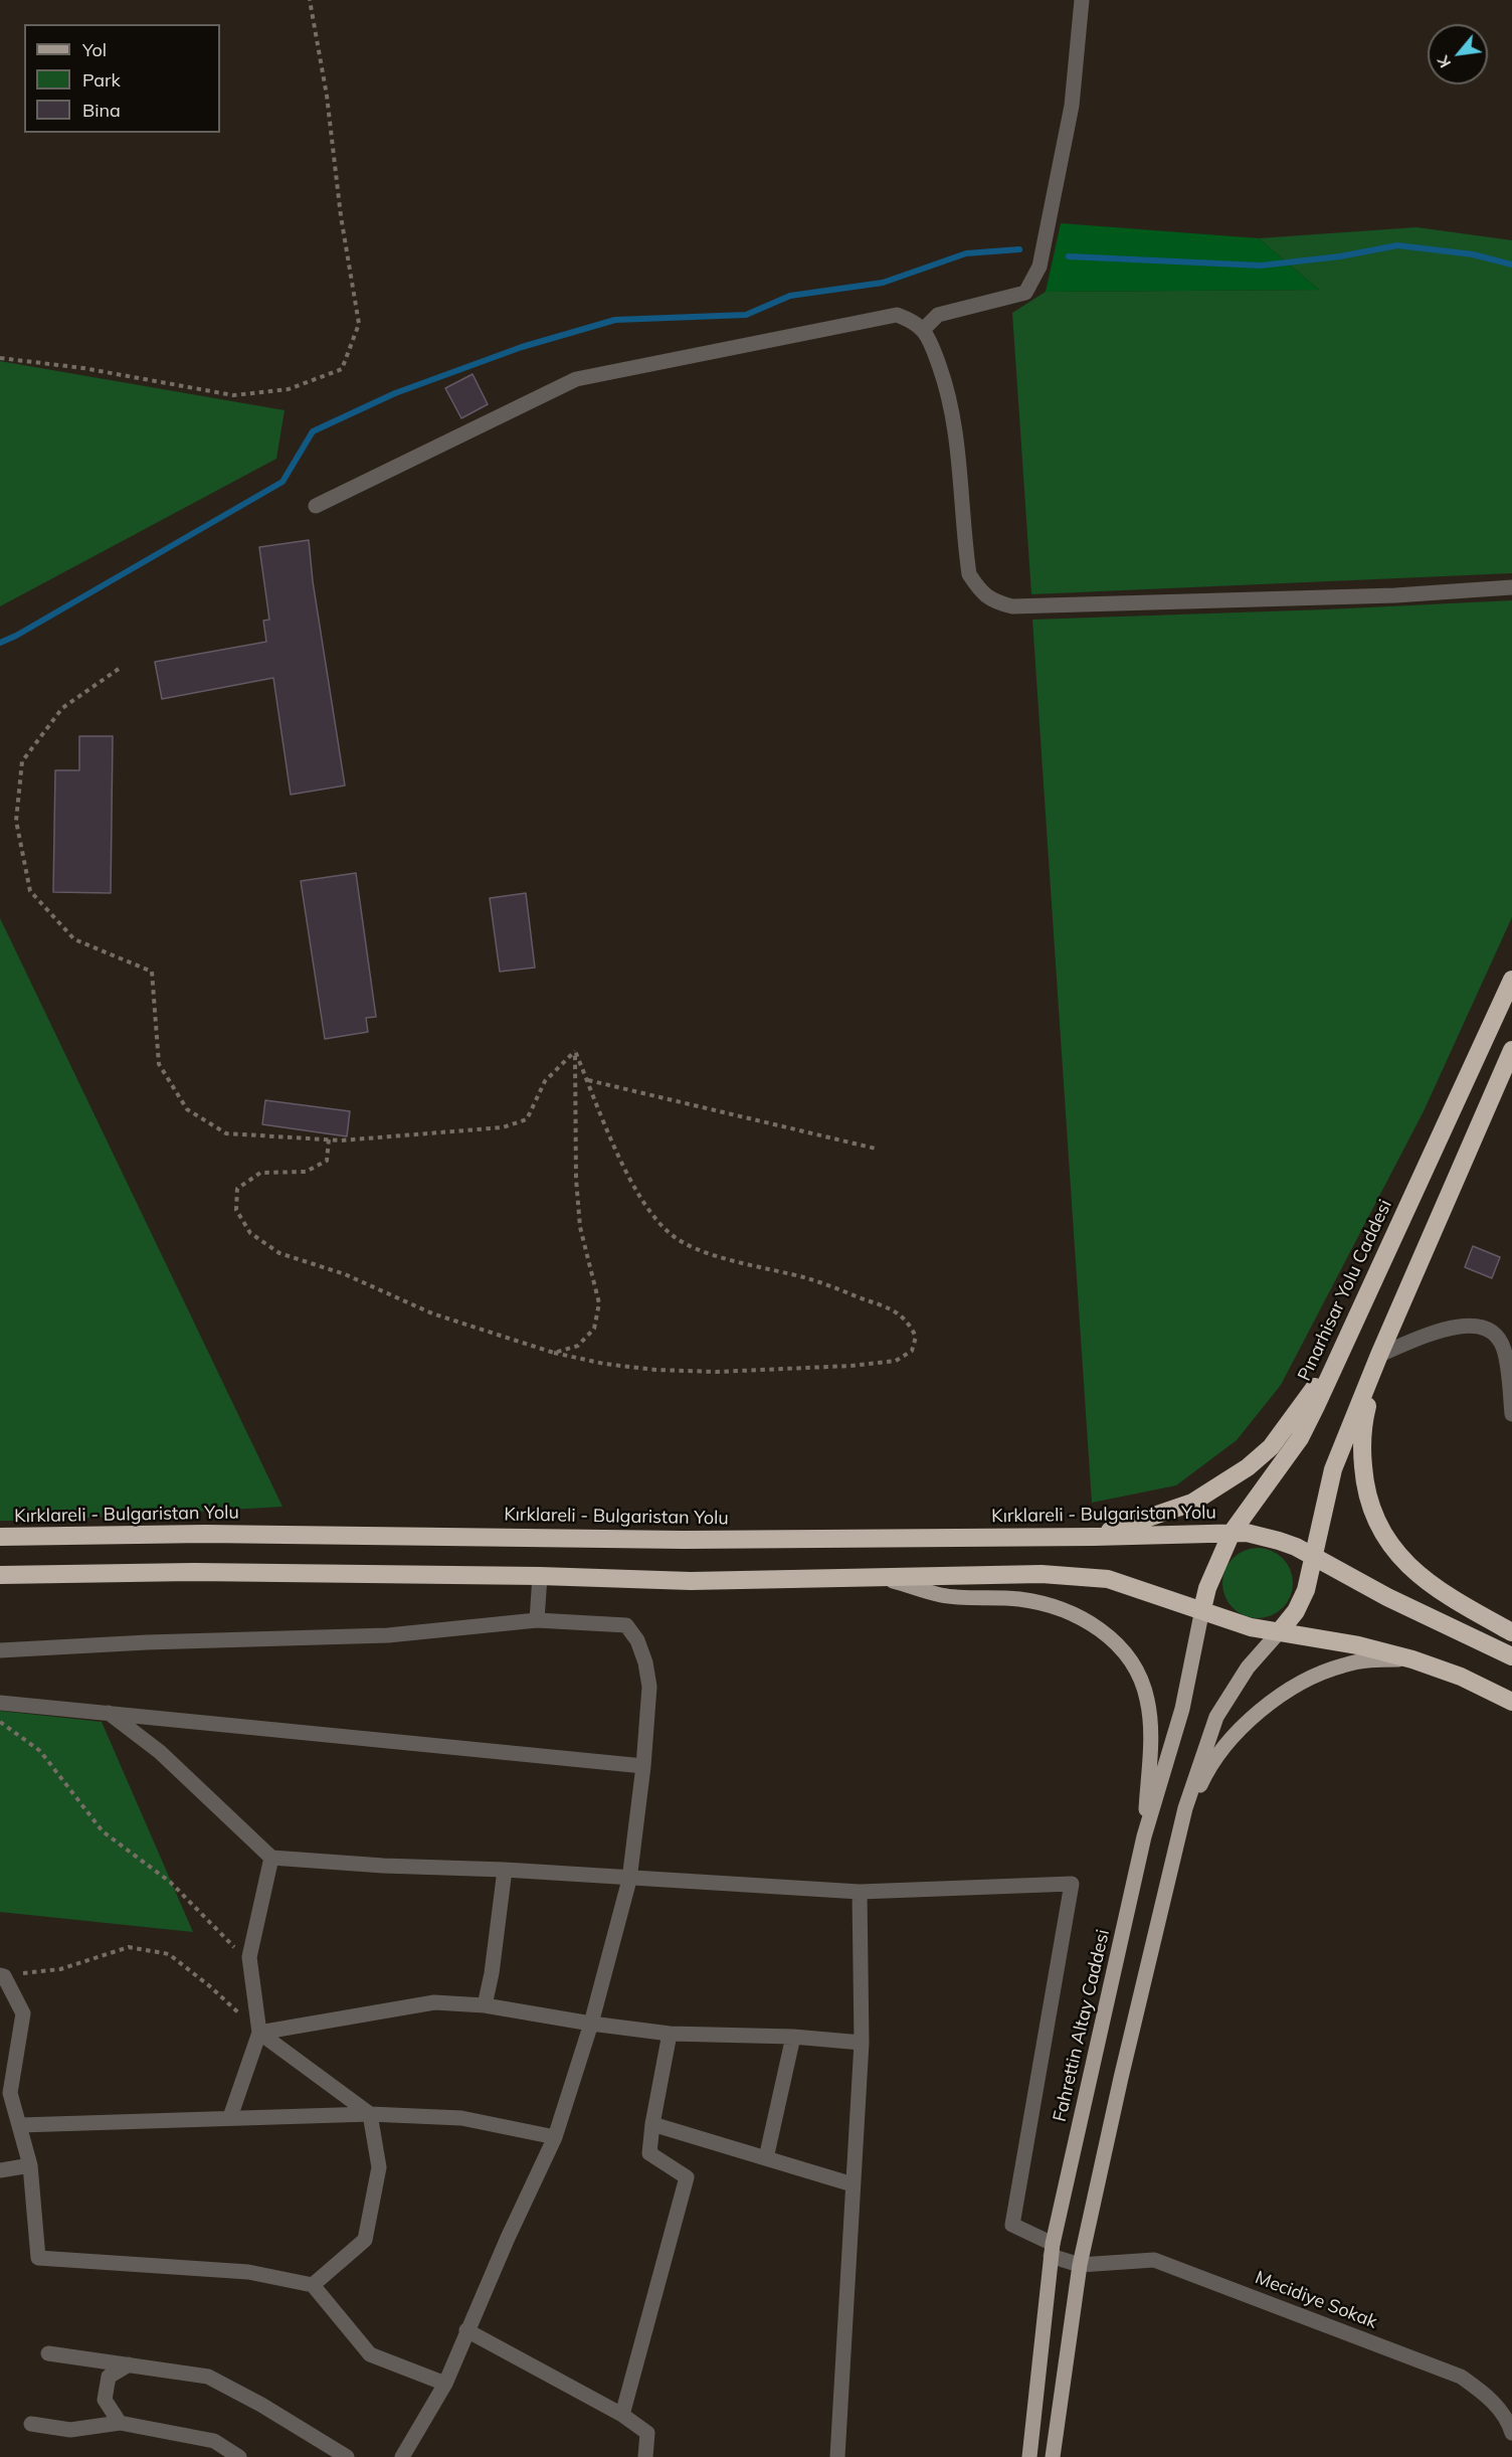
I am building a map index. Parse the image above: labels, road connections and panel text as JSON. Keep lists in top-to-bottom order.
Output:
{
  "streets": {
    "highway": ["Pınarhisar Yolu Caddesi", "Kırklareli - Bulgaristan Yolu"],
    "main road": ["Fahrettin Altay Caddesi"],
    "street": ["Mecidiye Sokak"]
  },
  "crossings": [
    ["Pınarhisar Yolu Caddesi", "Kırklareli - Bulgaristan Yolu"],
    ["Pınarhisar Yolu Caddesi", "Fahrettin Altay Caddesi"],
    ["Kırklareli - Bulgaristan Yolu", "Fahrettin Altay Caddesi"]
  ],
  "legend": ["Yol", "Park", "Bina"],
  "north": "bottom left"
}
